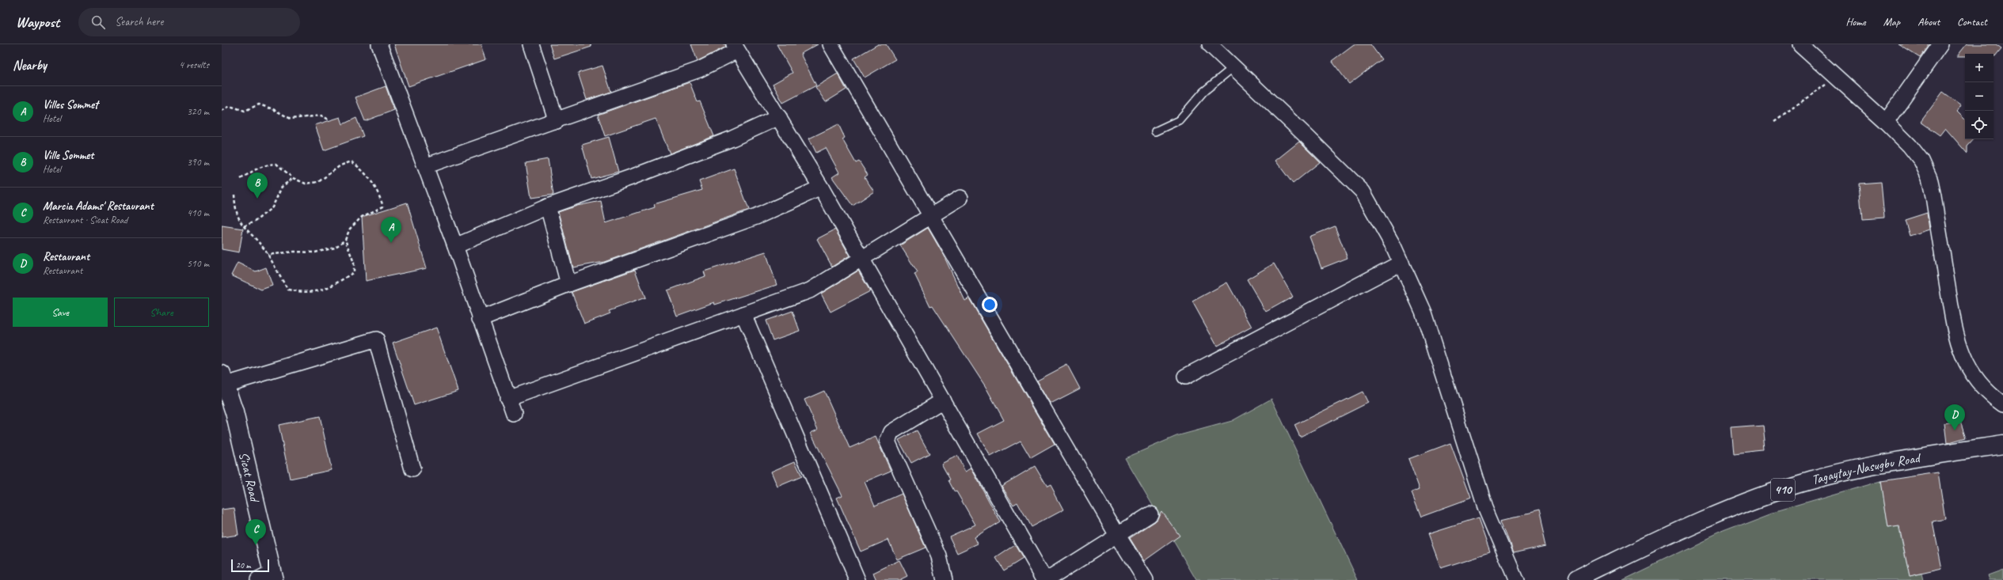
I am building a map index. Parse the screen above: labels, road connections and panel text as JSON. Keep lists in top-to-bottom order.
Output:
{
  "streets": {
    "main road": ["Tagaytay-Nasugbu Road", "Sicat Road", "410"]
  },
  "scale_bar": "20 m",
  "page": {
    "header": "Waypost",
    "search": "Search here",
    "nav": [
      "Home",
      "Map",
      "About",
      "Contact"
    ],
    "heading": ["Nearby", "4 results"],
    "map_buttons": ["+", "−"],
    "list": [
      {
        "mark": "A",
        "name": "Villes Sommet",
        "note": "Hotel",
        "value": "320 m"
      },
      {
        "mark": "B",
        "name": "Ville Sommet",
        "note": "Hotel",
        "value": "390 m"
      },
      {
        "mark": "C",
        "name": "Marcia Adams' Restaurant",
        "note": "Restaurant · Sicat Road",
        "value": "410 m"
      },
      {
        "mark": "D",
        "name": "Restaurant",
        "note": "Restaurant",
        "value": "510 m"
      }
    ],
    "pins": [
      "B",
      "A",
      "D",
      "C"
    ],
    "buttons": ["Save", "Share"],
    "scale": "20 m"
  }
}
